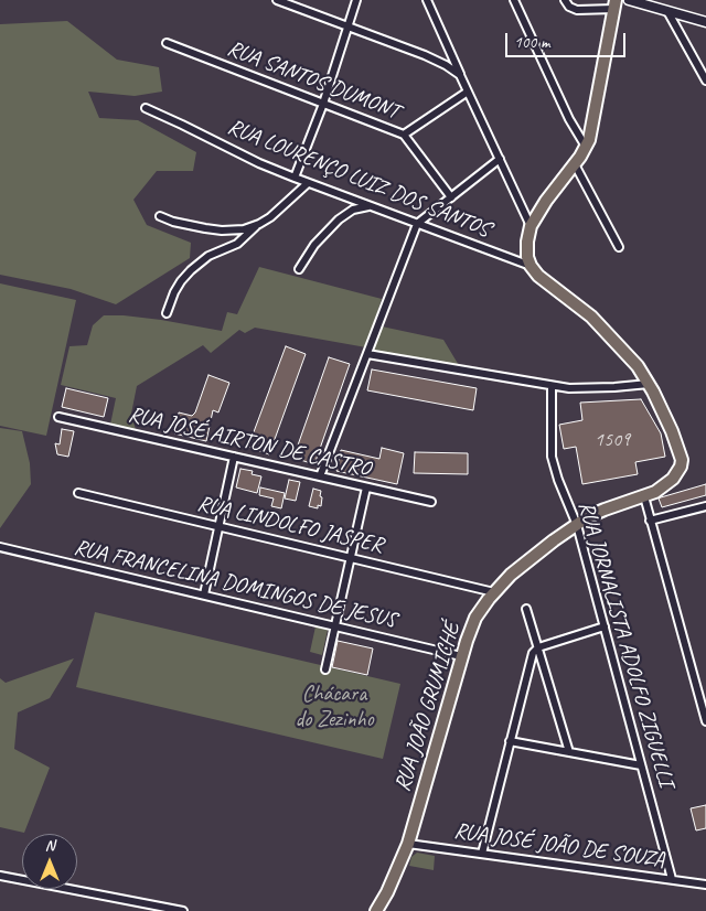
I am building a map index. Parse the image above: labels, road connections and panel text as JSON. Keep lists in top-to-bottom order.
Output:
{
  "streets": {
    "main road": ["RUA JOÃO GRUMICHÉ"],
    "street": [
      "RUA SANTOS DUMONT",
      "RUA LOURENÇO LUIZ DOS SANTOS",
      "RUA JOSÉ AIRTON DE CASTRO",
      "RUA LINDOLFO JASPER",
      "RUA FRANCELINA DOMINGOS DE JESUS",
      "RUA JORNALISTA ADOLFO ZIGUELLI",
      "RUA JOSÉ JOÃO DE SOUZA"
    ]
  },
  "crossings": [
    ["RUA LOURENÇO LUIZ DOS SANTOS", "RUA JOÃO GRUMICHÉ"],
    ["RUA LINDOLFO JASPER", "RUA JOÃO GRUMICHÉ"],
    ["RUA FRANCELINA DOMINGOS DE JESUS", "RUA JOÃO GRUMICHÉ"],
    ["RUA JORNALISTA ADOLFO ZIGUELLI", "RUA JOÃO GRUMICHÉ"],
    ["RUA JORNALISTA ADOLFO ZIGUELLI", "RUA JOSÉ JOÃO DE SOUZA"],
    ["RUA JOÃO GRUMICHÉ", "RUA JOSÉ JOÃO DE SOUZA"]
  ],
  "parks": ["Chácara do Zezinho"],
  "house_numbers": ["1509"],
  "scale_bar": "100 m",
  "north": "top"
}
